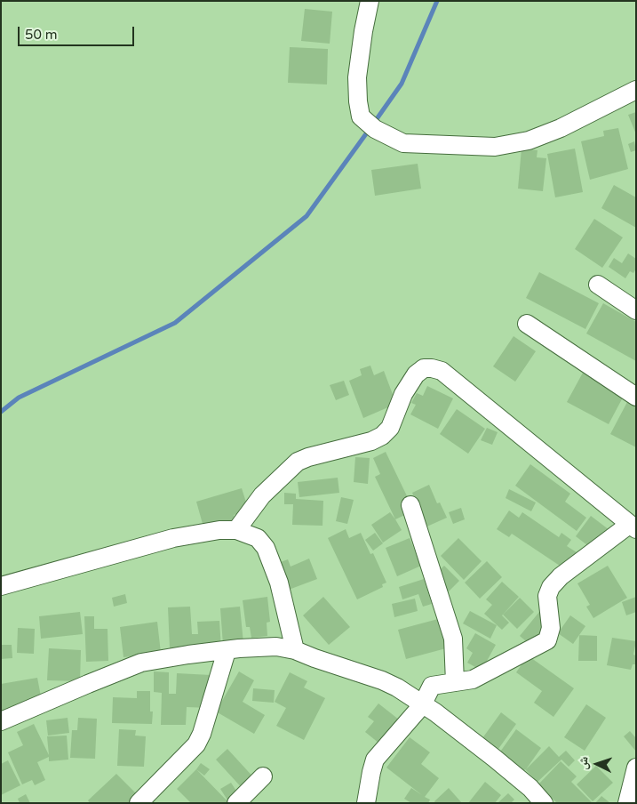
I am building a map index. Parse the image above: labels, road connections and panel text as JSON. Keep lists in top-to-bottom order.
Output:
{
  "scale_bar": "50 m",
  "north": "left"
}
